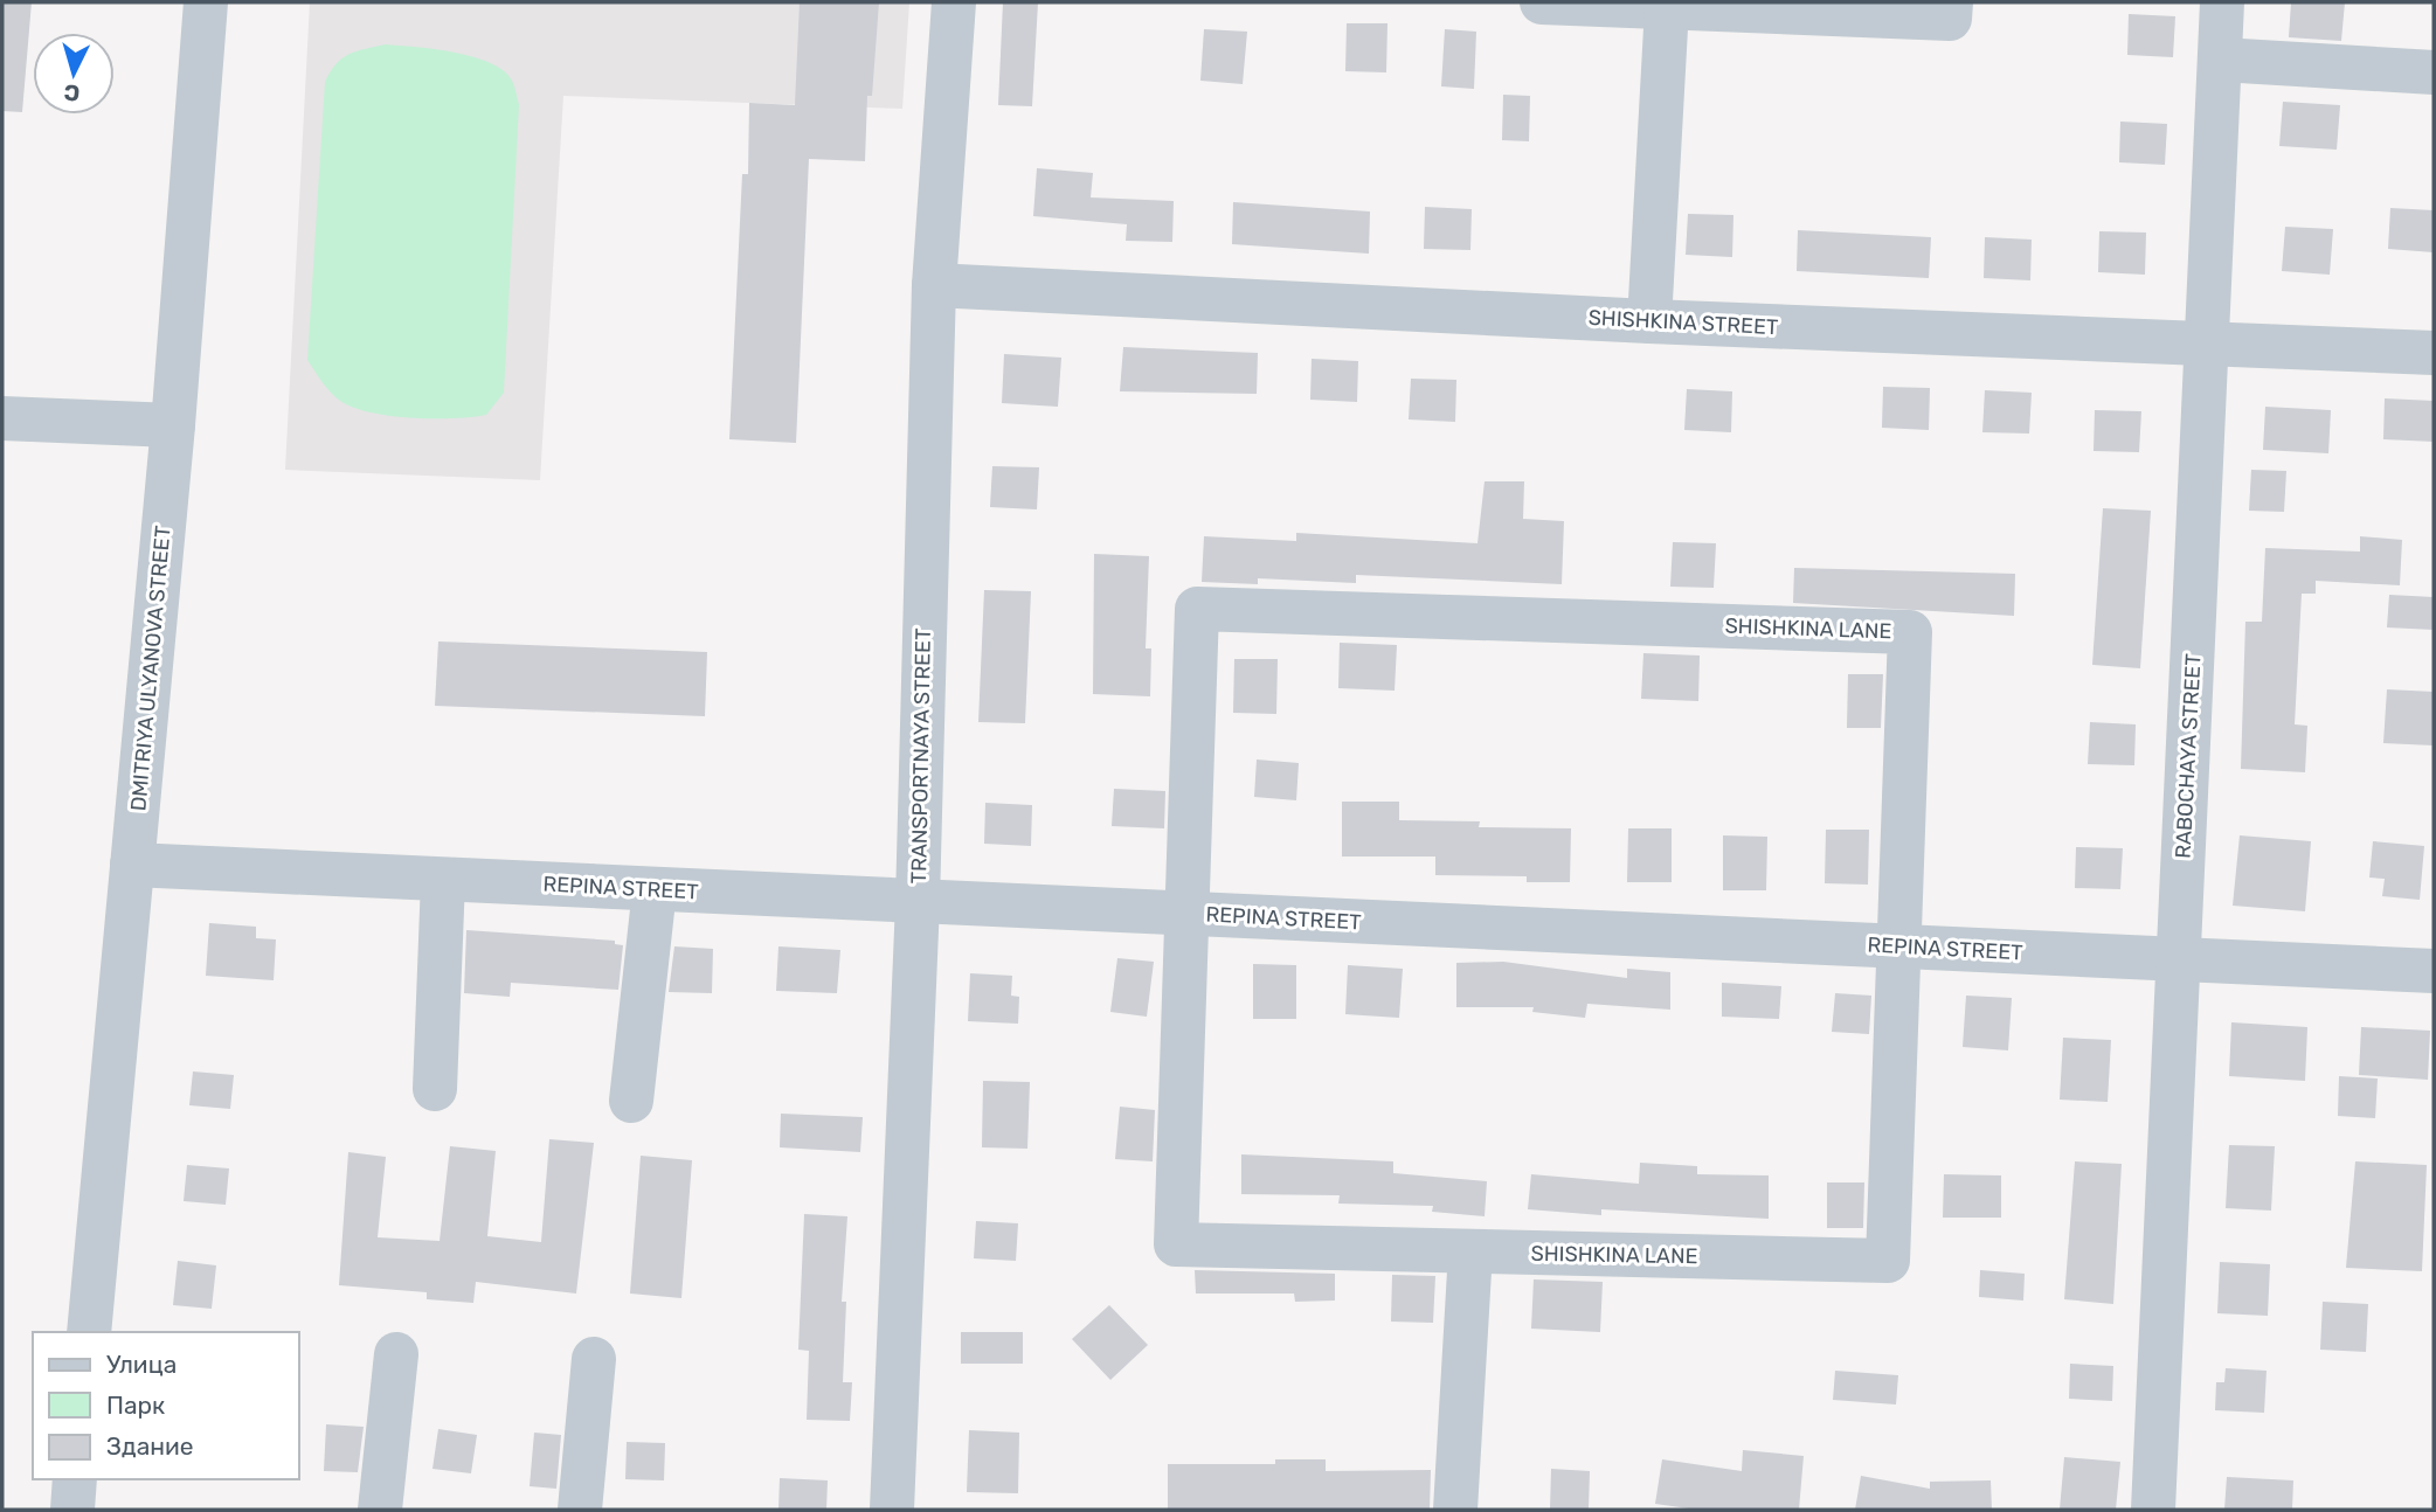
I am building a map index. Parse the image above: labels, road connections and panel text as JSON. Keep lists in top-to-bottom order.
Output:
{
  "streets": {
    "street": [
      "SHISHKINA STREET",
      "SHISHKINA LANE",
      "DMITRIYA ULYANOVA STREET",
      "TRANSPORTNAYA STREET",
      "RABOCHAYA STREET",
      "REPINA STREET"
    ]
  },
  "crossings": [
    ["SHISHKINA STREET", "TRANSPORTNAYA STREET"],
    ["SHISHKINA STREET", "RABOCHAYA STREET"],
    ["SHISHKINA LANE", "REPINA STREET"],
    ["DMITRIYA ULYANOVA STREET", "REPINA STREET"],
    ["TRANSPORTNAYA STREET", "REPINA STREET"],
    ["RABOCHAYA STREET", "REPINA STREET"]
  ],
  "legend": ["Улица", "Парк", "Здание"],
  "north": "bottom"
}
